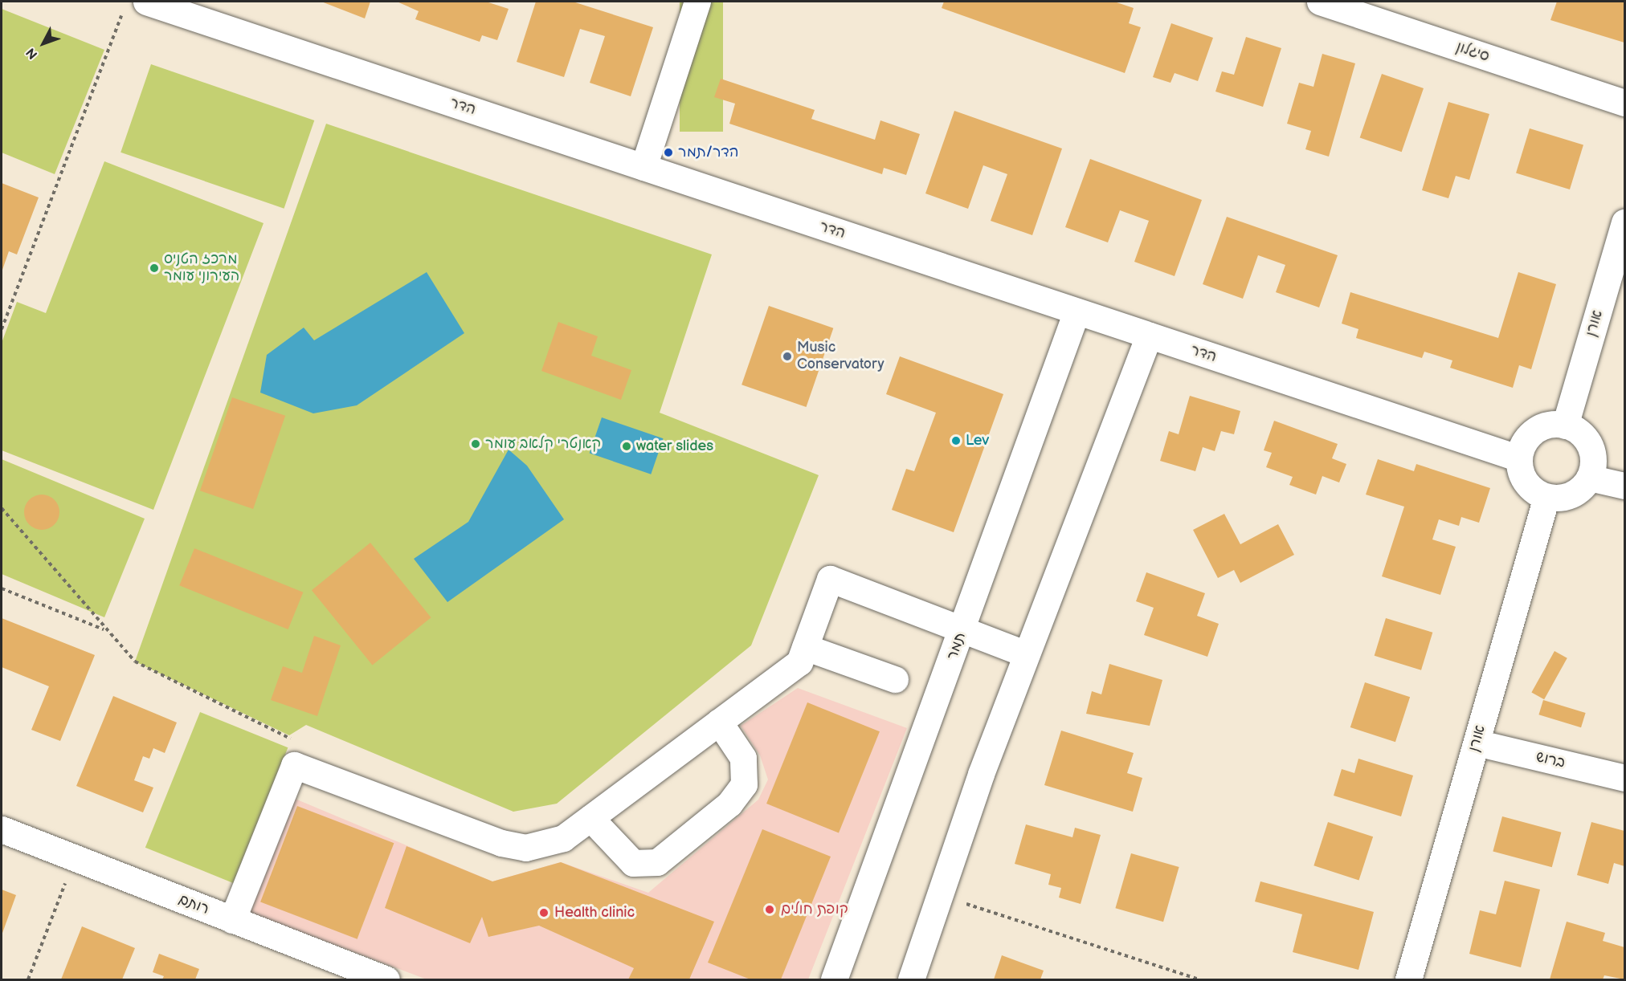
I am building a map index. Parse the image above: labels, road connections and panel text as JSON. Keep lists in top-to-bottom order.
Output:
{
  "streets": {
    "street": [
      "סיגלון",
      "הדר",
      "אורן",
      "תמר",
      "ברוש",
      "רותם"
    ]
  },
  "crossings": [
    ["הדר", "אורן"],
    ["הדר", "תמר"],
    ["אורן", "ברוש"]
  ],
  "places": [
    "הדר/תמר",
    "מרכז הטניס העירוני עומר",
    "Music Conservatory",
    "Lev",
    "קאנטרי קלאב עומר",
    "water slides",
    "קופת חולים",
    "Health clinic"
  ],
  "north": "bottom left"
}
